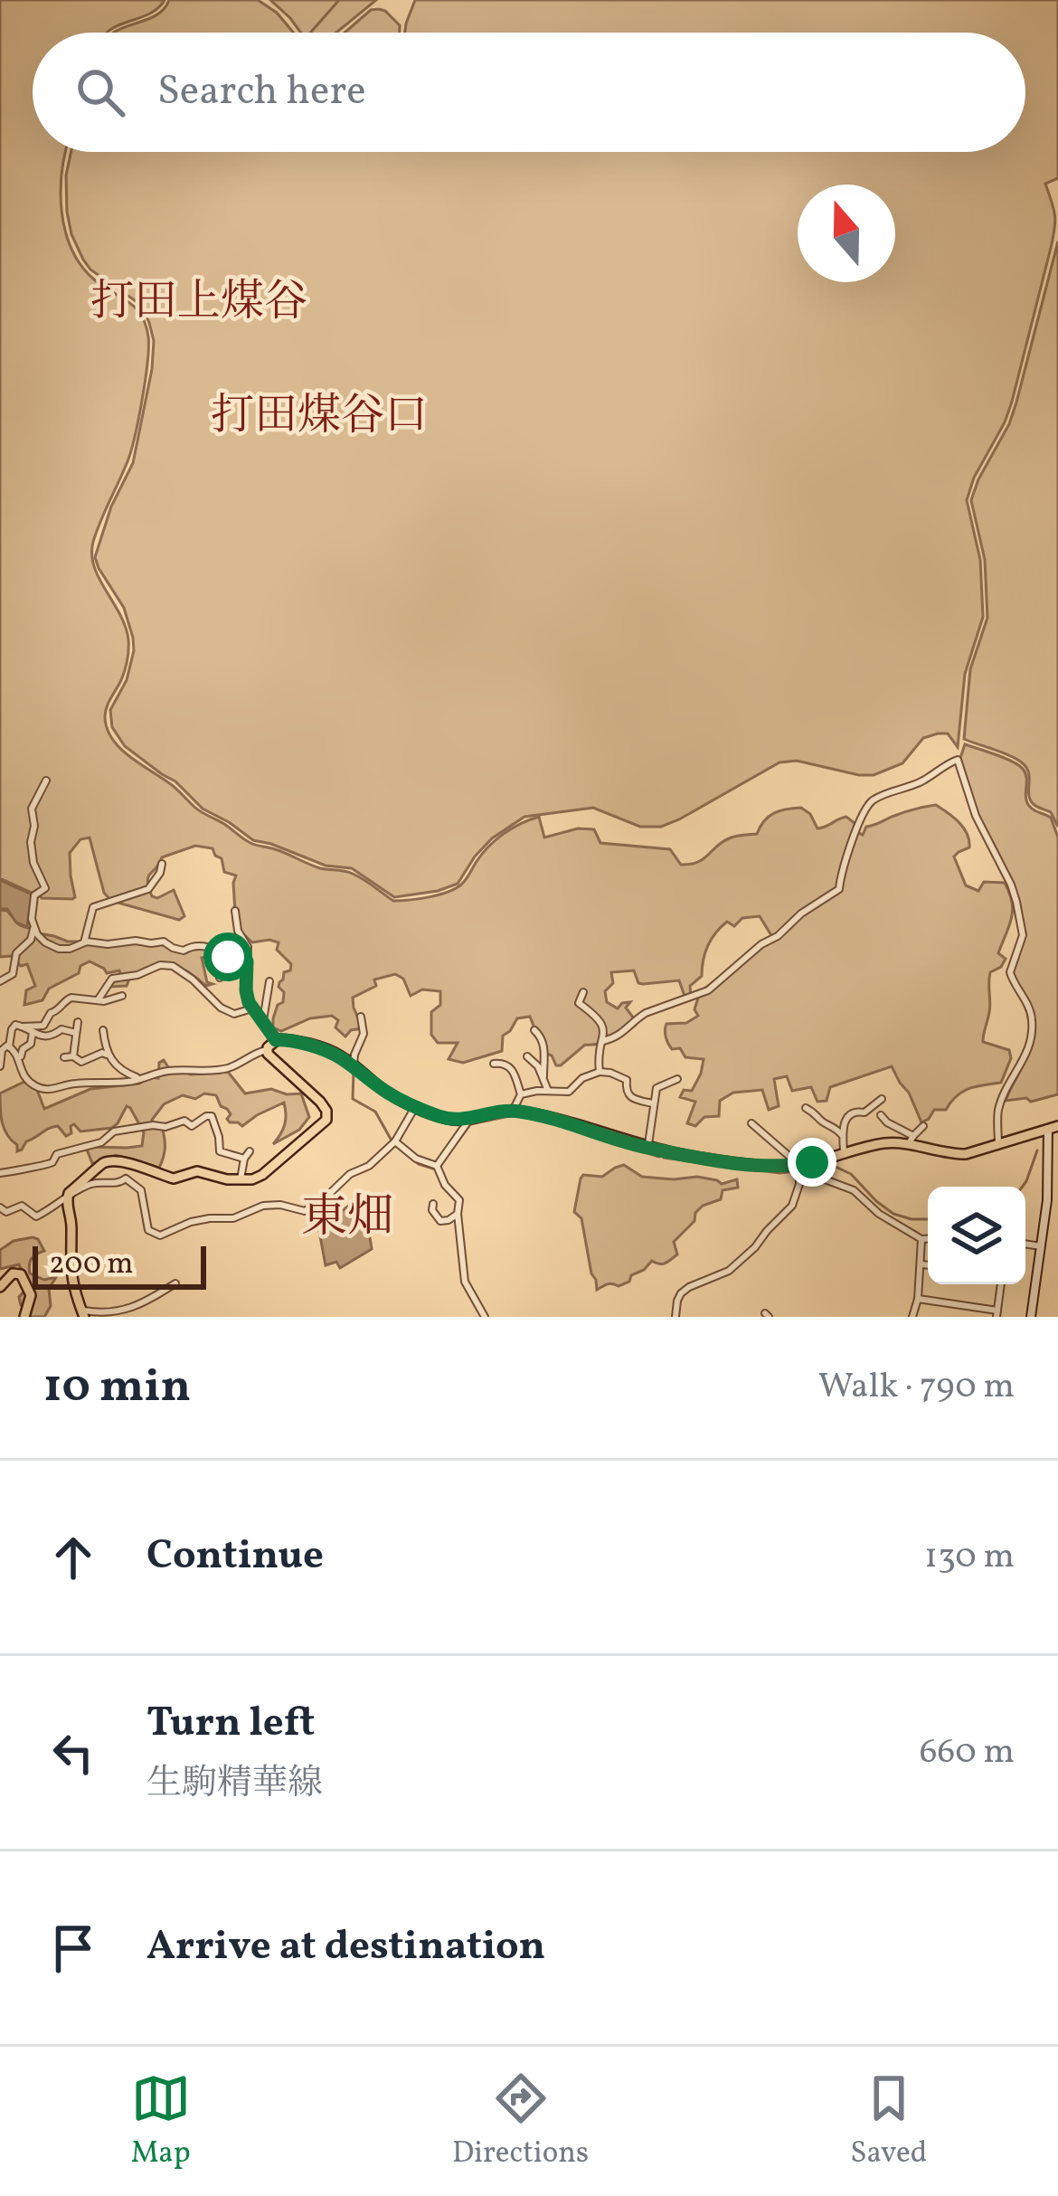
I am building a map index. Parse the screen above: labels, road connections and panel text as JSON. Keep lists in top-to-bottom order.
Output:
{
  "districts": ["打田上煤谷", "打田煤谷口", "東畑"],
  "scale_bar": "200 m",
  "north": "top",
  "page": {
    "search": "Search here",
    "scale": "200 m",
    "heading": ["10 min", "Walk · 790 m"],
    "list": [
      ["Continue", "130 m"],
      ["Turn left", "生駒精華線", "660 m"],
      "Arrive at destination"
    ],
    "nav": ["Map", "Directions", "Saved"]
  }
}
